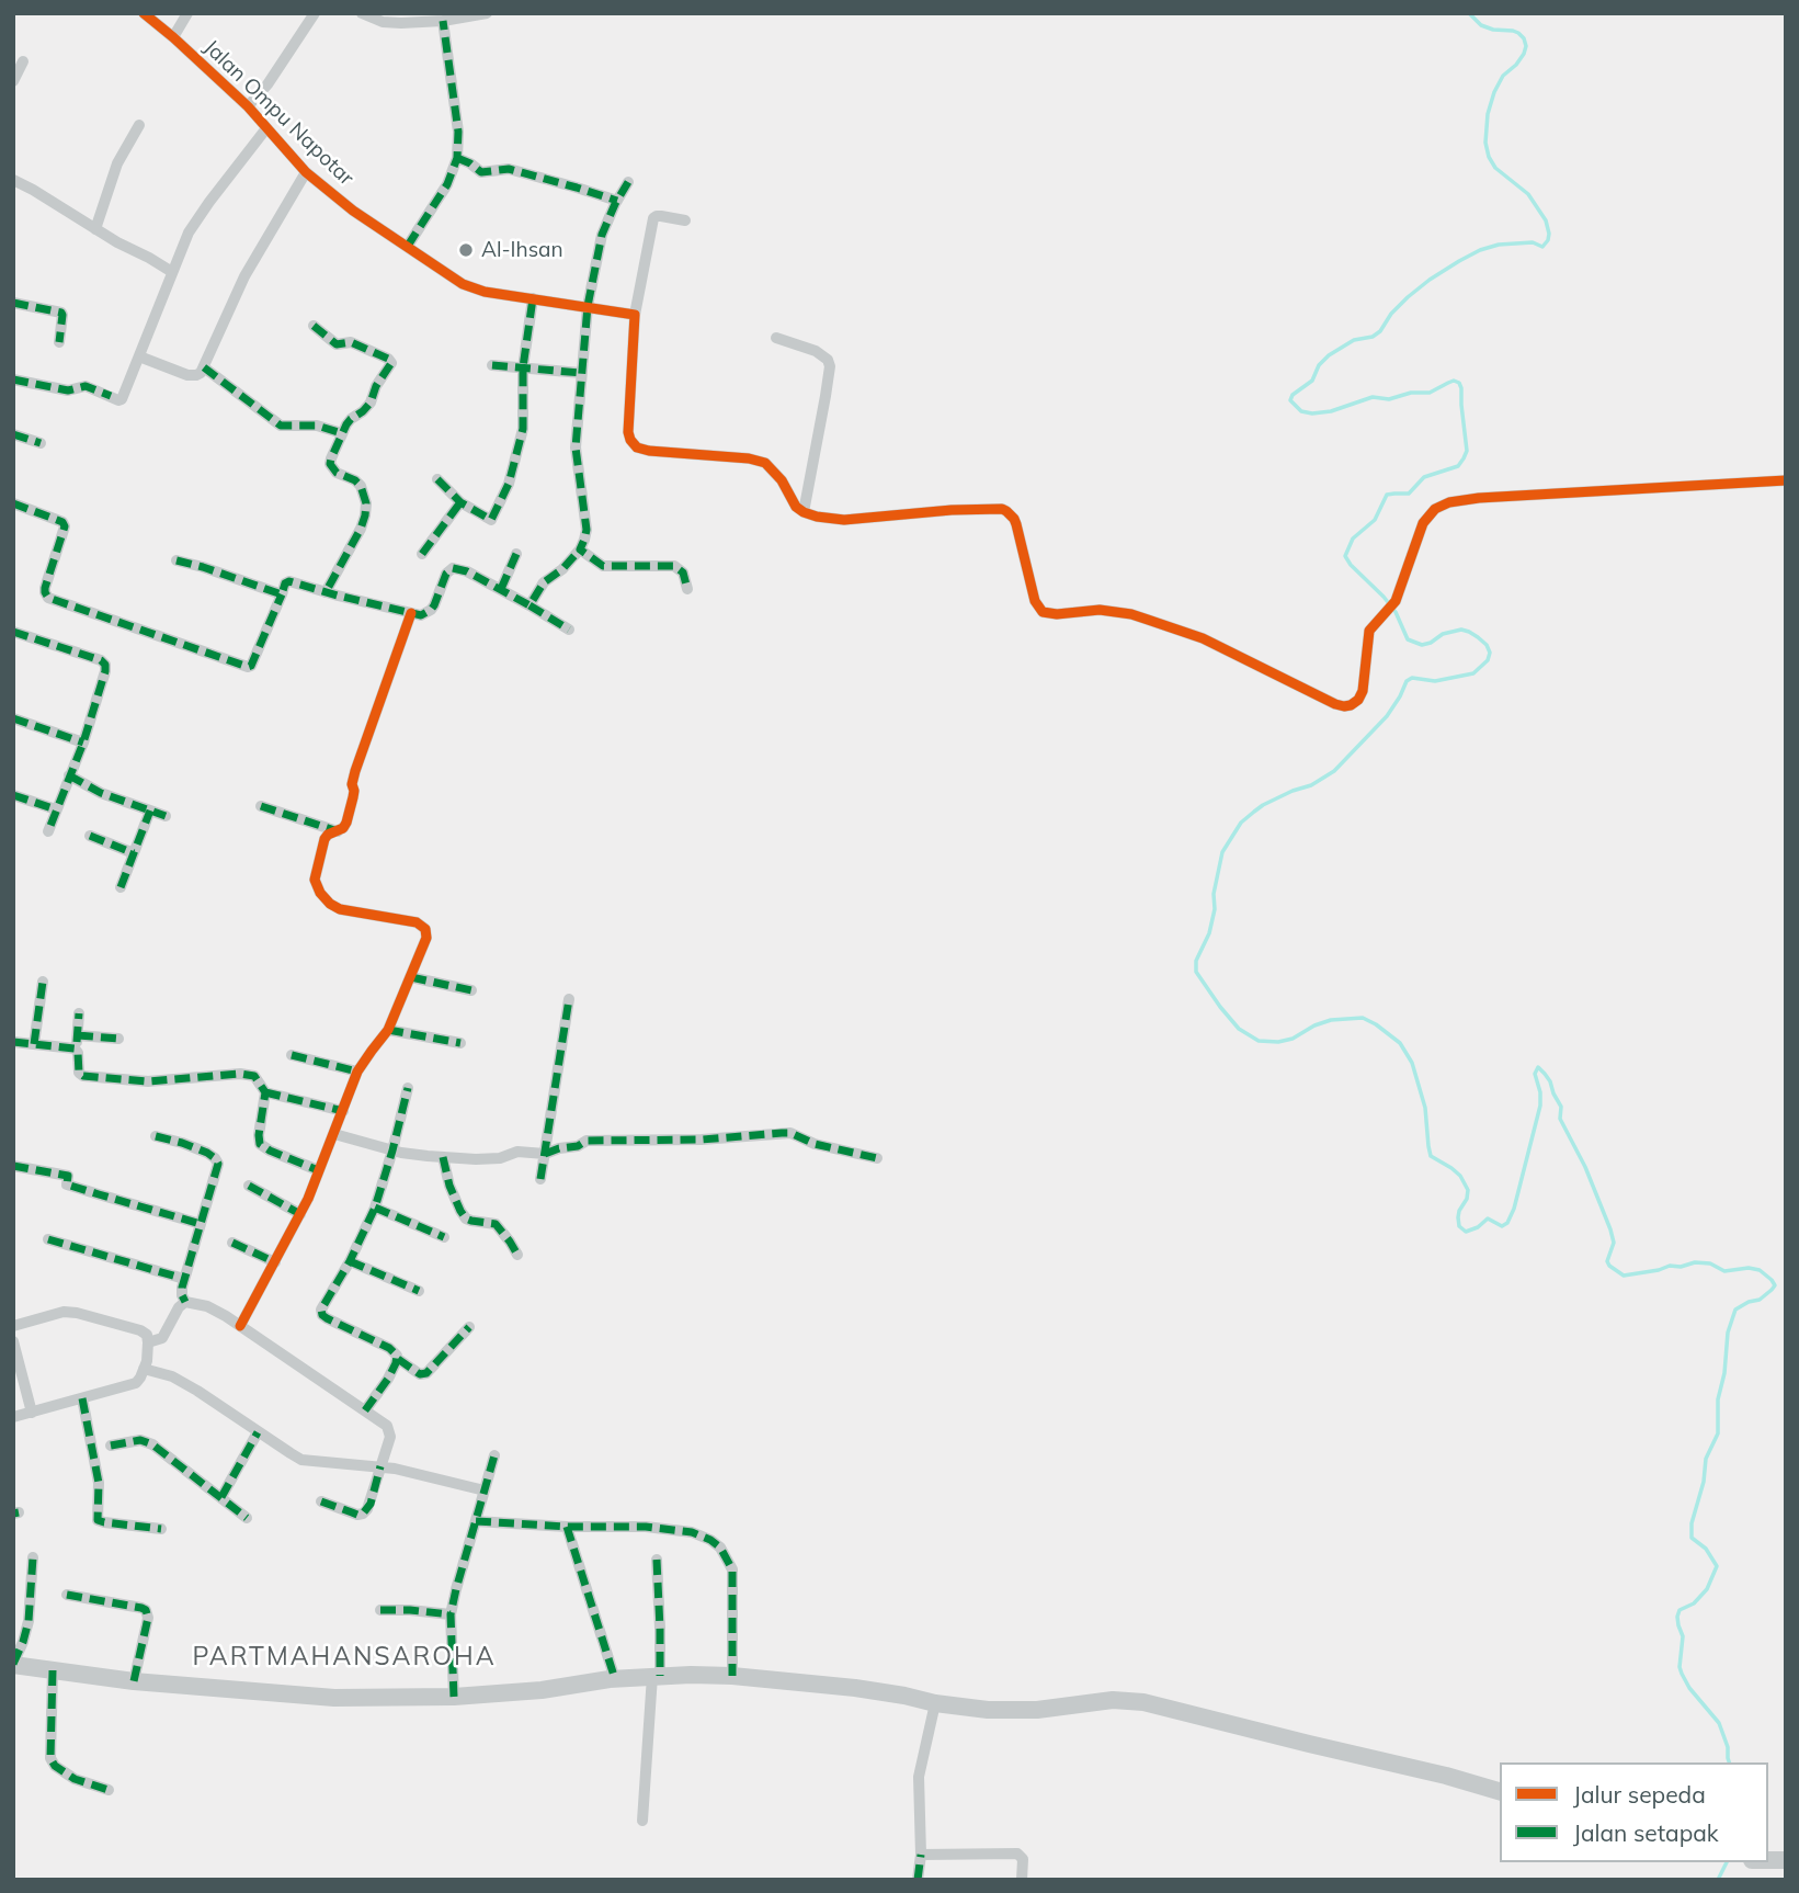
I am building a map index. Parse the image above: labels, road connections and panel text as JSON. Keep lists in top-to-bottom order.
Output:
{
  "streets": {
    "street": ["Jalan Ompu Napotar"]
  },
  "districts": ["PARTMAHANSAROHA"],
  "places": ["Al-Ihsan"],
  "legend": ["Jalur sepeda", "Jalan setapak"]
}
